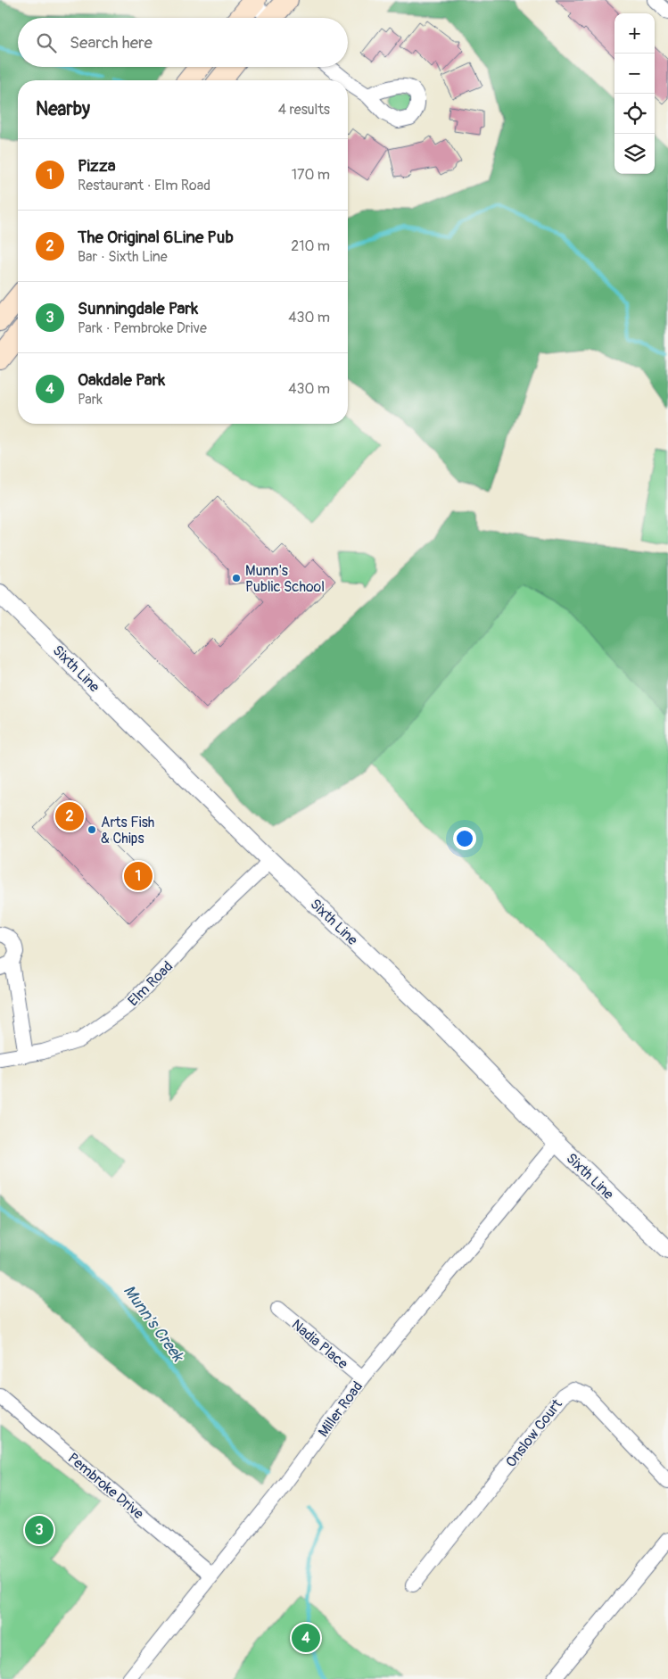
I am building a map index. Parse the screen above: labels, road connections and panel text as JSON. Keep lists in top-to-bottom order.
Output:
{
  "streets": {
    "street": [
      "Sixth Line",
      "Elm Road",
      "Nadia Place",
      "Miller Road",
      "Onslow Court",
      "Pembroke Drive"
    ]
  },
  "crossings": [
    ["Sixth Line", "Elm Road"],
    ["Sixth Line", "Miller Road"],
    ["Nadia Place", "Miller Road"],
    ["Miller Road", "Pembroke Drive"]
  ],
  "water": ["Munn's Creek"],
  "places": ["Munn's Public School", "Arts Fish & Chips"],
  "page": {
    "map_buttons": ["+", "−"],
    "search": "Search here",
    "heading": ["Nearby", "4 results"],
    "list": [
      {
        "mark": "1",
        "name": "Pizza",
        "note": "Restaurant · Elm Road",
        "value": "170 m"
      },
      {
        "mark": "2",
        "name": "The Original 6Line Pub",
        "note": "Bar · Sixth Line",
        "value": "210 m"
      },
      {
        "mark": "3",
        "name": "Sunningdale Park",
        "note": "Park · Pembroke Drive",
        "value": "430 m"
      },
      {
        "mark": "4",
        "name": "Oakdale Park",
        "note": "Park",
        "value": "430 m"
      }
    ],
    "pins": [
      "2",
      "1",
      "3",
      "4"
    ]
  }
}
